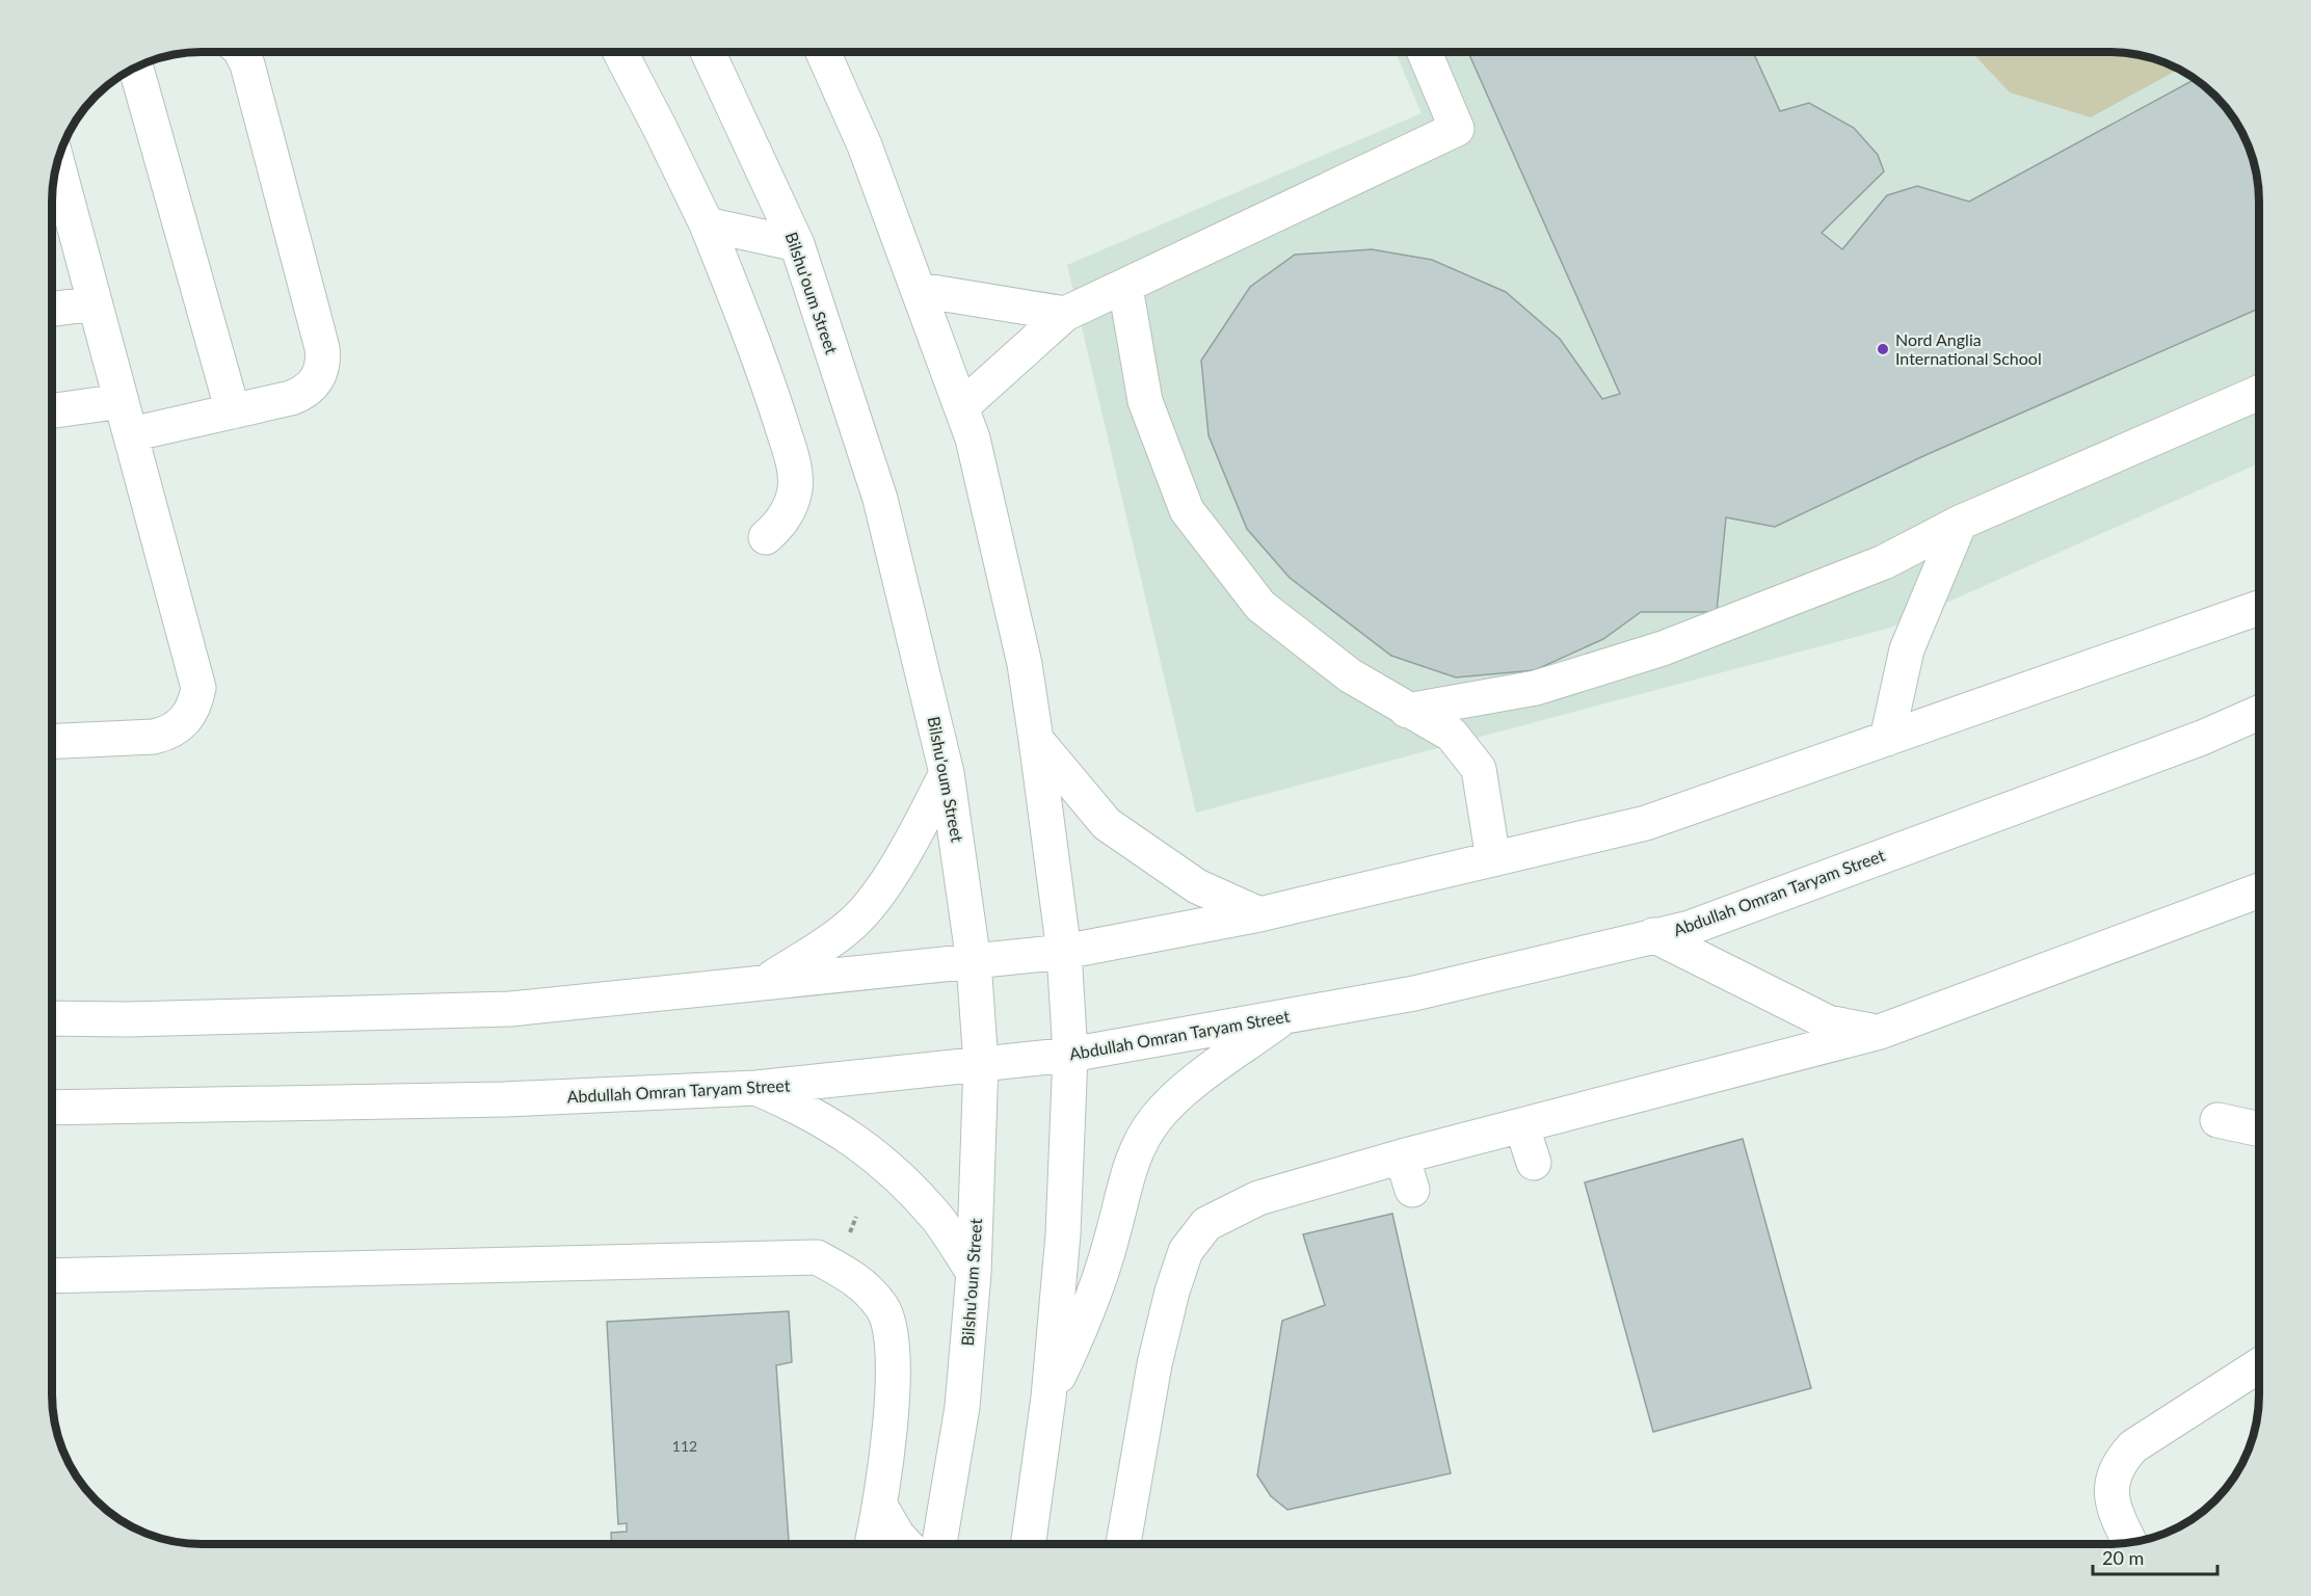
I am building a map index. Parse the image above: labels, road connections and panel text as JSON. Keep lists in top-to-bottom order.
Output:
{
  "streets": {
    "street": ["Bilshu'oum Street", "Abdullah Omran Taryam Street"]
  },
  "crossings": [
    ["Bilshu'oum Street", "Abdullah Omran Taryam Street"]
  ],
  "places": ["Nord Anglia International School"],
  "house_numbers": ["112"],
  "scale_bar": "20 m"
}
